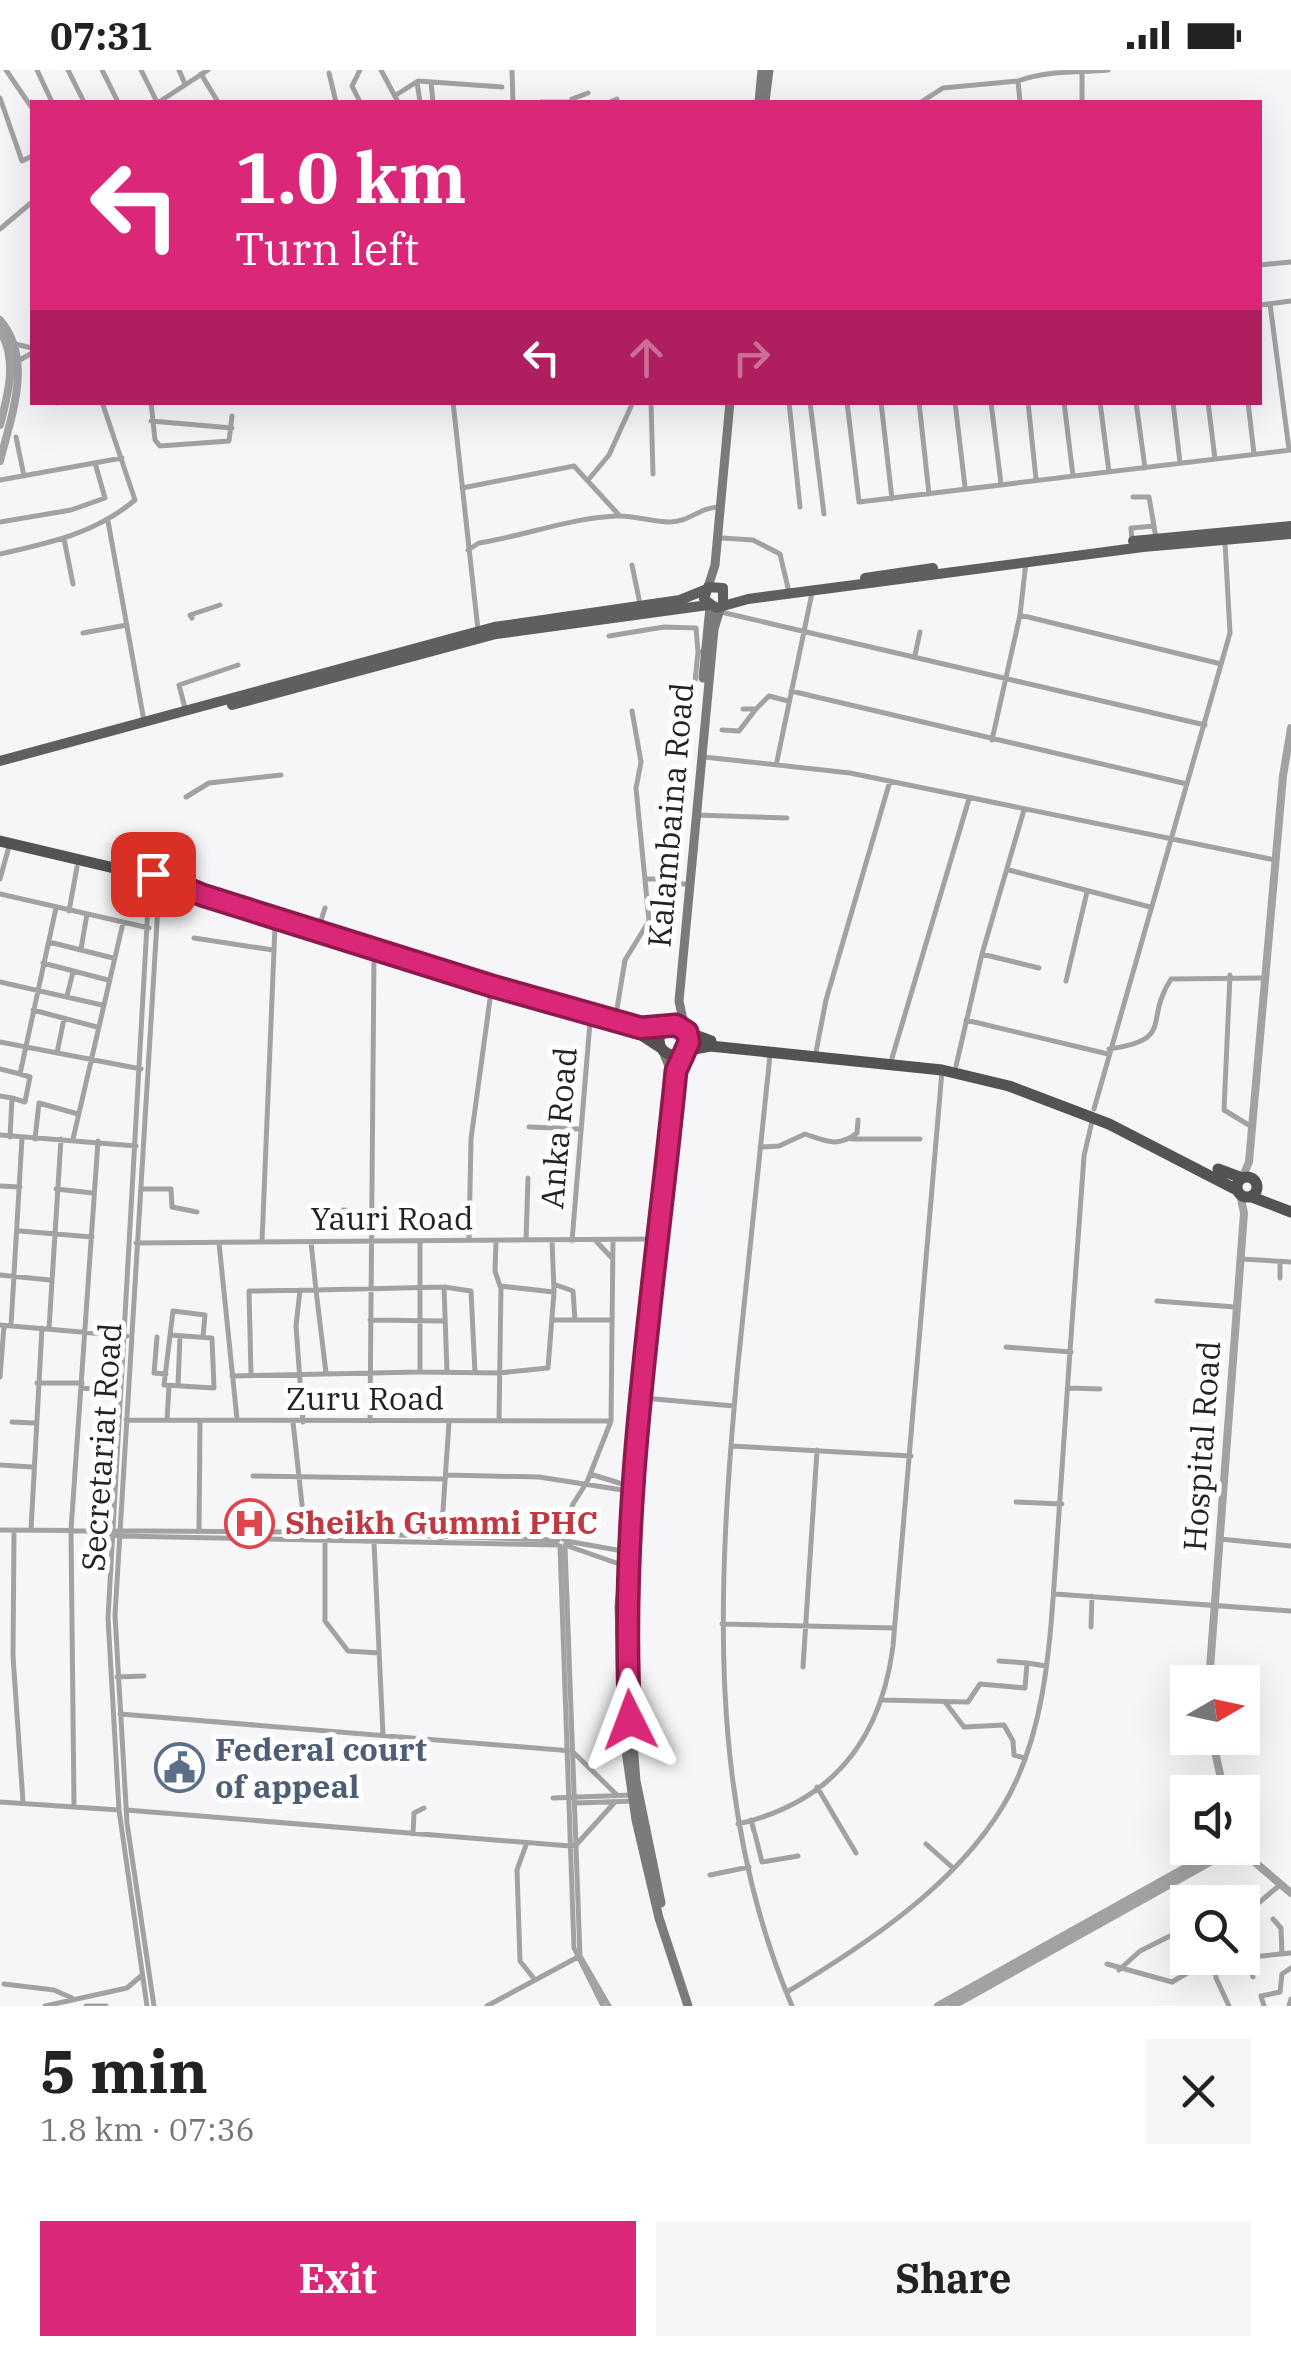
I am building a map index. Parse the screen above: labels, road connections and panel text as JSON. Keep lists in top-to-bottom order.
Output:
{
  "streets": {
    "main road": ["Kalambaina Road"],
    "street": [
      "Anka Road",
      "Yauri Road",
      "Zuru Road",
      "Hospital Road",
      "Secretariat Road"
    ]
  },
  "crossings": [
    ["Anka Road", "Yauri Road"],
    ["Yauri Road", "Secretariat Road"],
    ["Zuru Road", "Secretariat Road"]
  ],
  "places": {
    "hospital": ["Sheikh Gummi PHC"],
    "public building": ["Federal court of appeal"]
  },
  "north": "right",
  "page": {
    "status": "07:31",
    "turn": ["1.0 km", "Turn left"],
    "heading": ["5 min", "1.8 km · 07:36"],
    "buttons": ["Exit", "Share"]
  }
}
